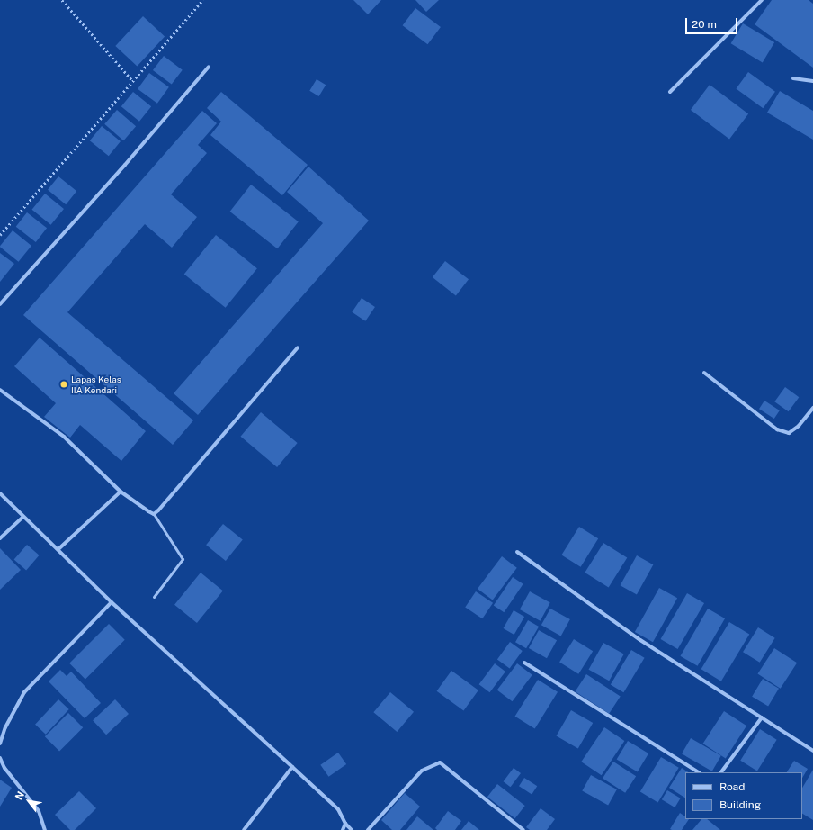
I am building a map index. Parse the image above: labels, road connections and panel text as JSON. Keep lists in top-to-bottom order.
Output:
{
  "places": ["Lapas Kelas IIA Kendari"],
  "legend": ["Road", "Building"],
  "scale_bar": "20 m",
  "north": "top left"
}
